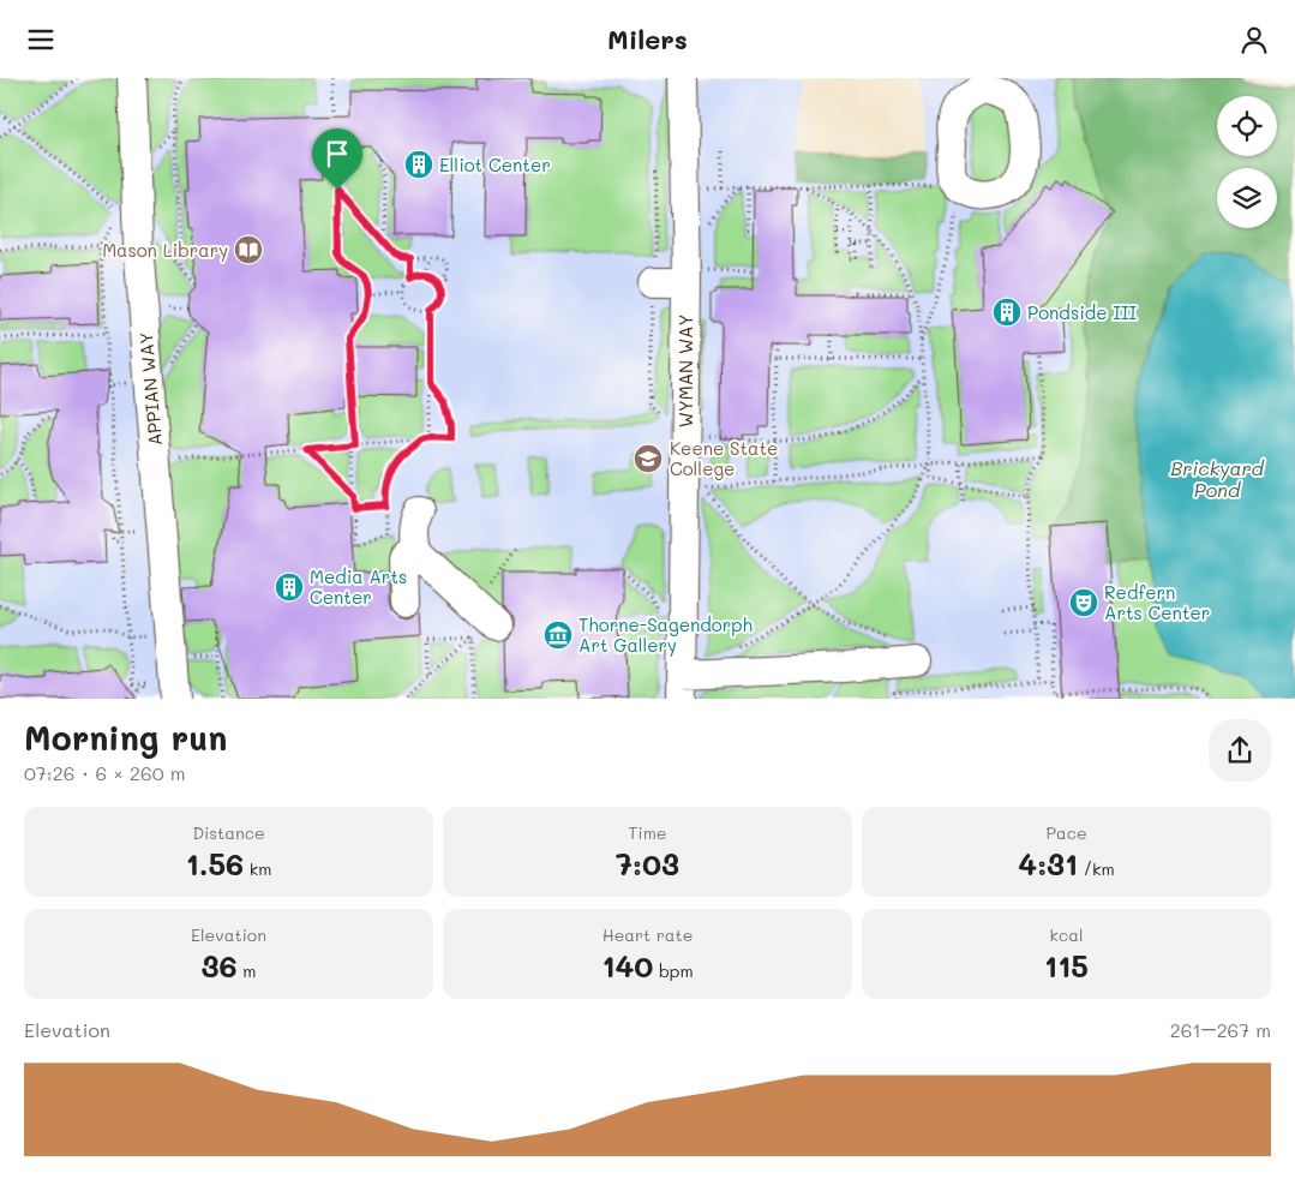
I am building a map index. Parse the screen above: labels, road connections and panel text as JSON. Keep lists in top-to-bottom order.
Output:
{
  "streets": {
    "street": ["WYMAN WAY", "APPIAN WAY"]
  },
  "water": ["Brickyard Pond"],
  "places": {
    "building": ["Elliot Center", "Pondside III", "Media Arts Center"],
    "library": ["Mason Library"],
    "school or university": ["Keene State College"],
    "theatre": ["Redfern Arts Center"],
    "museum": ["Thorne-Sagendorph Art Gallery"]
  },
  "page": {
    "header": "Milers",
    "heading": ["Morning run", "07:26 · 6 × 260 m"],
    "stats": [
      ["Distance", "1.56 km"],
      ["Time", "7:03"],
      ["Pace", "4:31 /km"],
      ["Elevation", "36 m"],
      ["Heart rate", "140 bpm"],
      ["kcal", "115"]
    ],
    "chart": ["Elevation", "261–267 m"]
  }
}
